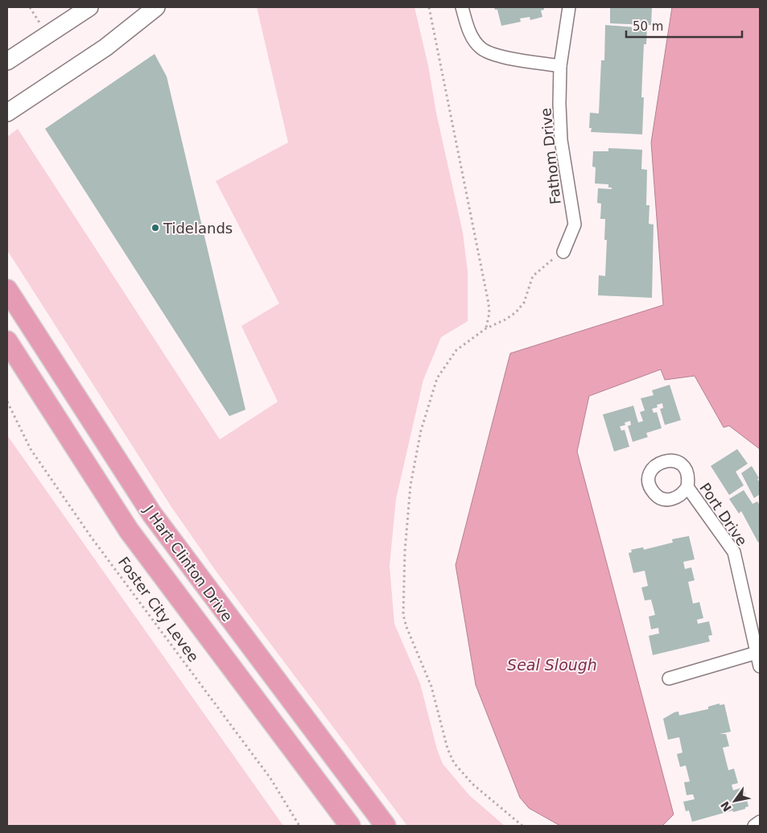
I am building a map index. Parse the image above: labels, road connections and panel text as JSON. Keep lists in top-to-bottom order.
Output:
{
  "streets": {
    "main road": ["J Hart Clinton Drive"],
    "street": ["Fathom Drive", "Port Drive"],
    "path": ["Foster City Levee"]
  },
  "water": ["Seal Slough"],
  "places": ["Tidelands"],
  "scale_bar": "50 m",
  "north": "bottom left"
}
